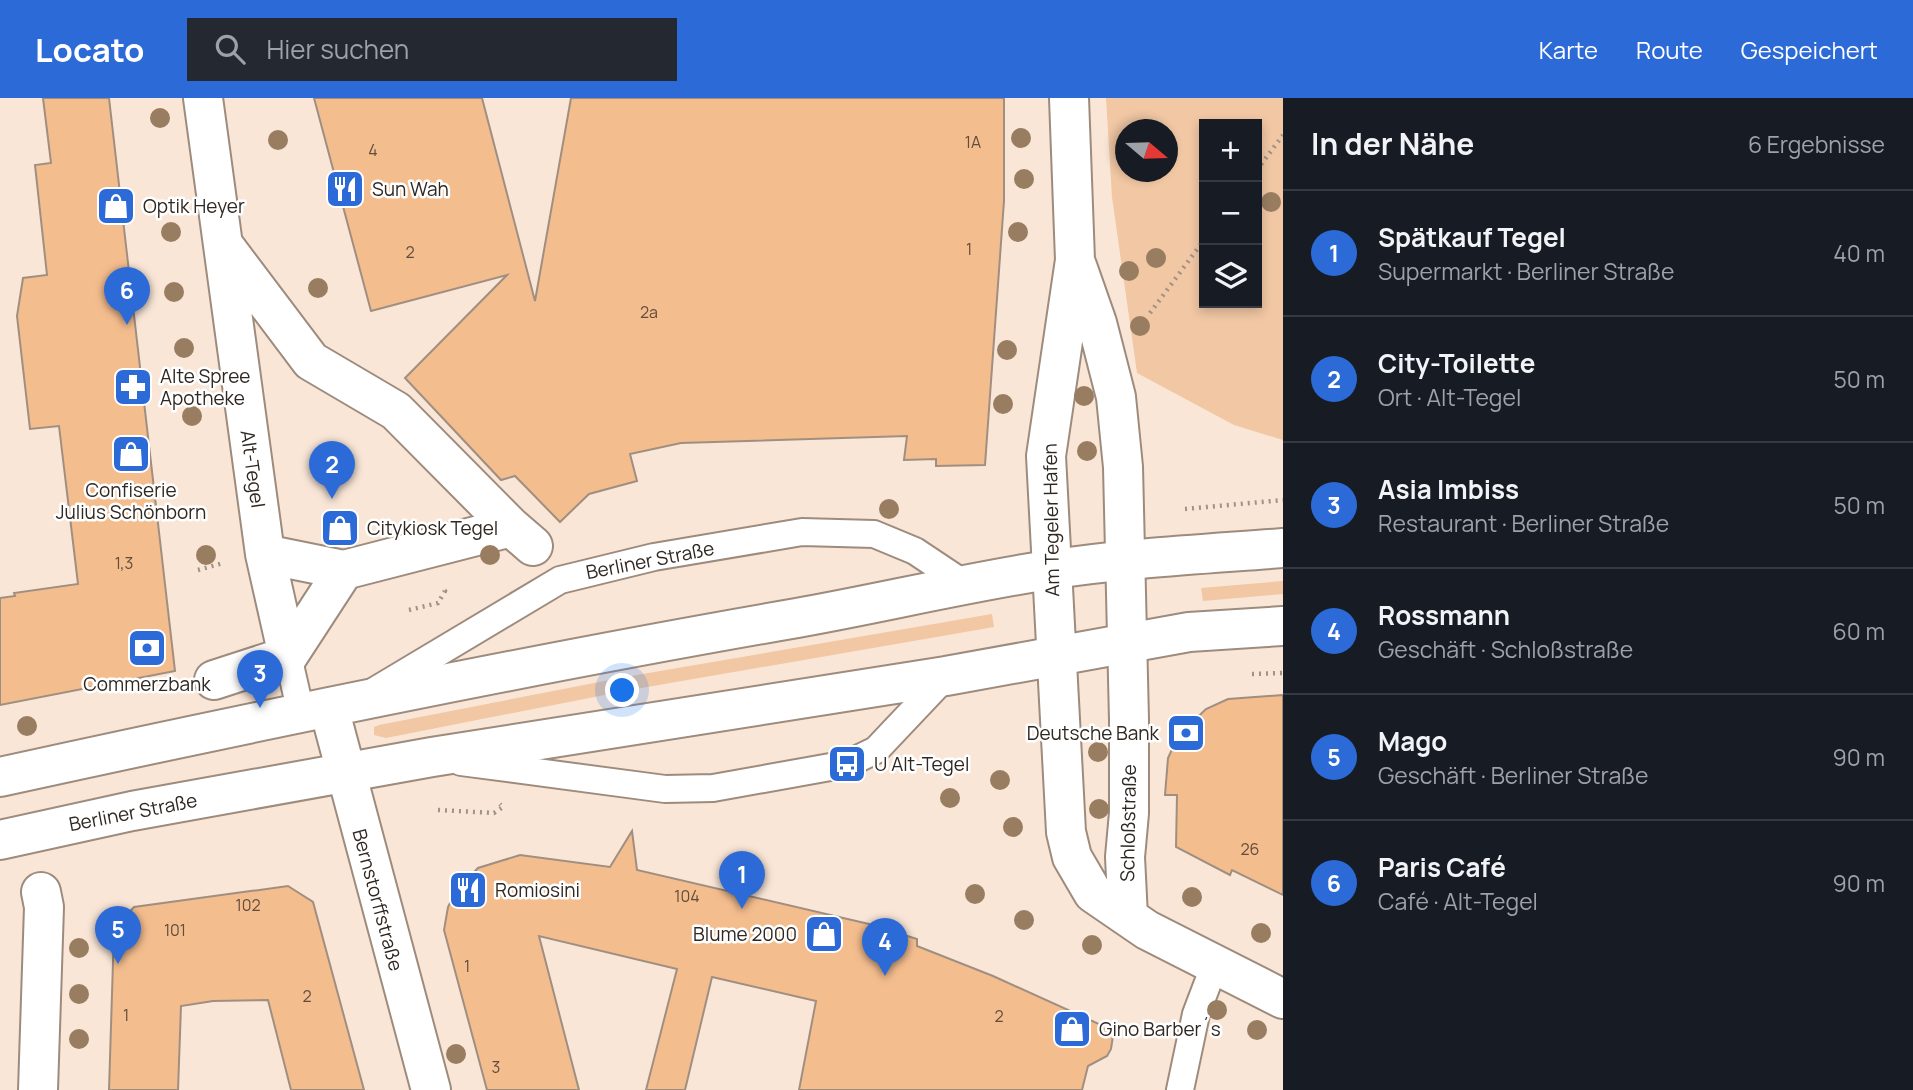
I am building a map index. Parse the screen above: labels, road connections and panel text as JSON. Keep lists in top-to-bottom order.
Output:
{
  "streets": {
    "street": [
      "Alt-Tegel",
      "Am Tegeler Hafen",
      "Berliner Straße",
      "Schloßstraße",
      "Bernstorffstraße"
    ]
  },
  "crossings": [
    ["Alt-Tegel", "Berliner Straße"],
    ["Alt-Tegel", "Bernstorffstraße"],
    ["Am Tegeler Hafen", "Berliner Straße"],
    ["Am Tegeler Hafen", "Schloßstraße"],
    ["Berliner Straße", "Schloßstraße"],
    ["Berliner Straße", "Bernstorffstraße"]
  ],
  "places": {
    "restaurant": ["Sun Wah", "Romiosini"],
    "shop": [
      "Optik Heyer",
      "Confiserie Julius Schönborn",
      "Citykiosk Tegel",
      "Blume 2000",
      "Gino Barber´s"
    ],
    "pharmacy": ["Alte Spree Apotheke"],
    "bank": ["Commerzbank", "Deutsche Bank"],
    "bus stop": ["U Alt-Tegel"]
  },
  "house_numbers": [
    "1A",
    "4",
    "1",
    "2",
    "2a",
    "1,3",
    "26",
    "104",
    "102",
    "101",
    "1",
    "2",
    "1",
    "2",
    "3"
  ],
  "north": "right",
  "page": {
    "header": "Locato",
    "search": "Hier suchen",
    "nav": ["Karte", "Route", "Gespeichert"],
    "heading": ["In der Nähe", "6 Ergebnisse"],
    "map_buttons": ["+", "−"],
    "list": [
      {
        "mark": "1",
        "name": "Spätkauf Tegel",
        "note": "Supermarkt · Berliner Straße",
        "value": "40 m"
      },
      {
        "mark": "2",
        "name": "City-Toilette",
        "note": "Ort · Alt-Tegel",
        "value": "50 m"
      },
      {
        "mark": "3",
        "name": "Asia Imbiss",
        "note": "Restaurant · Berliner Straße",
        "value": "50 m"
      },
      {
        "mark": "4",
        "name": "Rossmann",
        "note": "Geschäft · Schloßstraße",
        "value": "60 m"
      },
      {
        "mark": "5",
        "name": "Mago",
        "note": "Geschäft · Berliner Straße",
        "value": "90 m"
      },
      {
        "mark": "6",
        "name": "Paris Café",
        "note": "Café · Alt-Tegel",
        "value": "90 m"
      }
    ],
    "pins": [
      "6",
      "2",
      "3",
      "1",
      "5",
      "4"
    ]
  }
}
